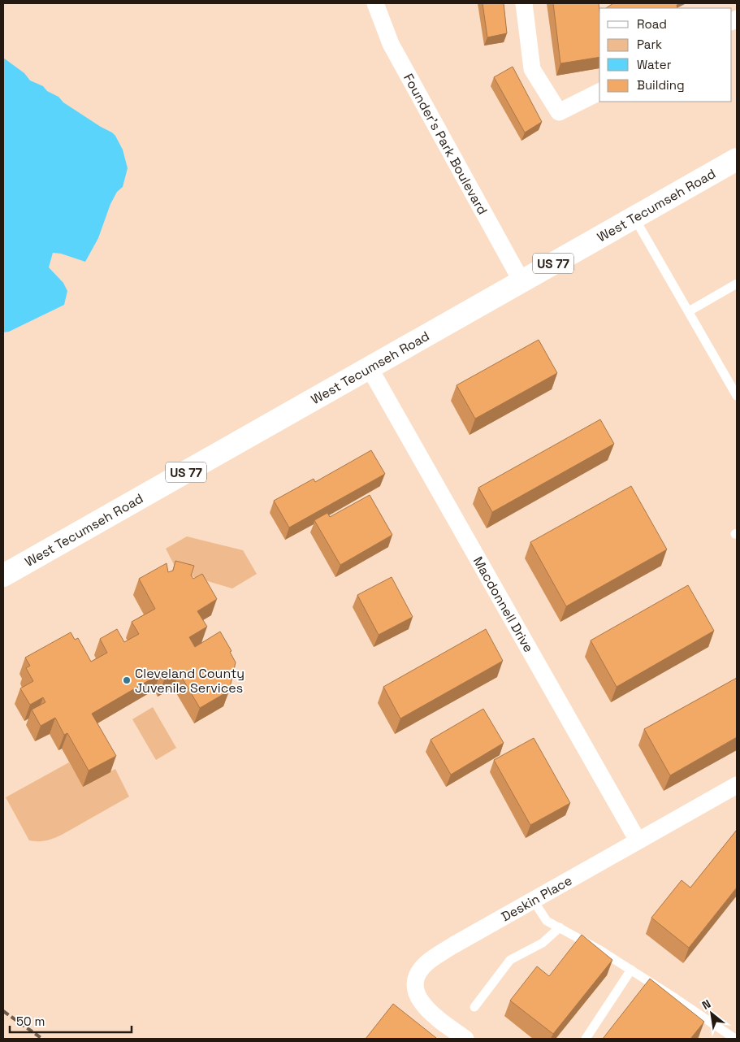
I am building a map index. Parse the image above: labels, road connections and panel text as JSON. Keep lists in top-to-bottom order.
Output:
{
  "streets": {
    "main road": ["West Tecumseh Road", "US 77"],
    "street": ["Founder's Park Boulevard", "Macdonnell Drive", "Deskin Place"]
  },
  "crossings": [
    ["Founder's Park Boulevard", "West Tecumseh Road"],
    ["West Tecumseh Road", "Macdonnell Drive"],
    ["Macdonnell Drive", "Deskin Place"]
  ],
  "places": ["Cleveland County Juvenile Services"],
  "legend": [
    "Road",
    "Park",
    "Water",
    "Building"
  ],
  "scale_bar": "50 m",
  "north": "top left"
}
